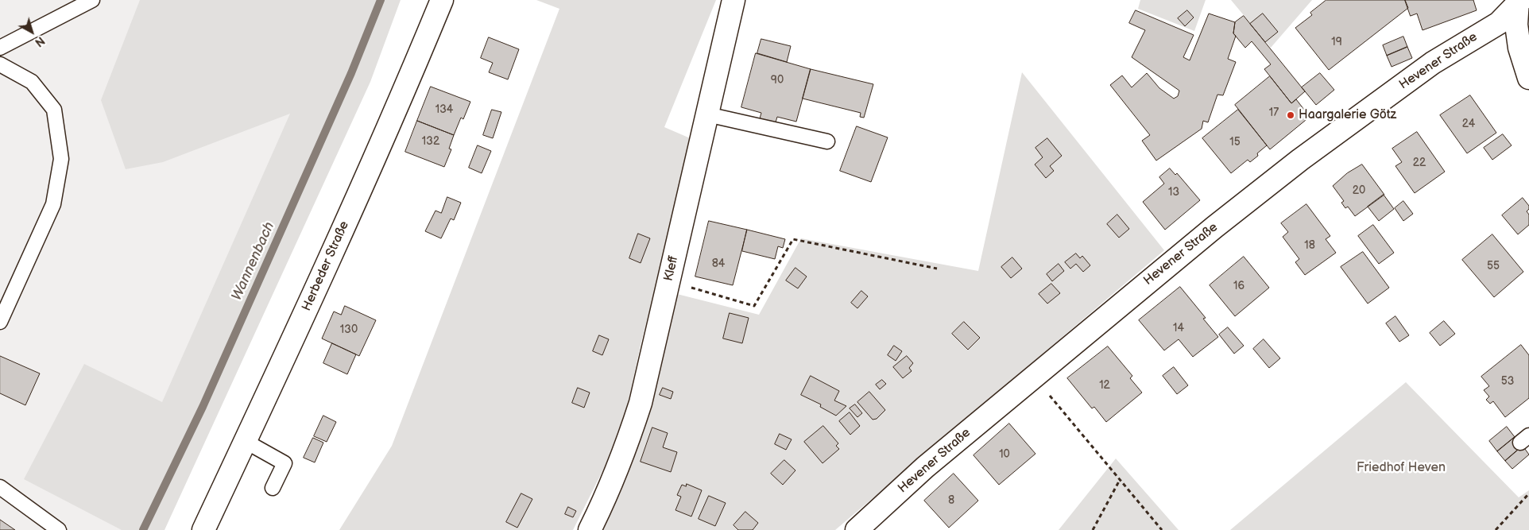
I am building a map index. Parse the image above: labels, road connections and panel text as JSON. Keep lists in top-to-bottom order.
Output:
{
  "streets": {
    "street": ["Hevener Straße", "Herbeder Straße", "Kleff"]
  },
  "water": ["Wannenbach"],
  "parks": ["Friedhof Heven"],
  "places": ["Haargalerie Götz"],
  "house_numbers": [
    "19",
    "90",
    "134",
    "17",
    "24",
    "132",
    "15",
    "22",
    "20",
    "13",
    "18",
    "84",
    "55",
    "16",
    "14",
    "130",
    "53",
    "12",
    "10",
    "8"
  ],
  "north": "bottom right"
}
